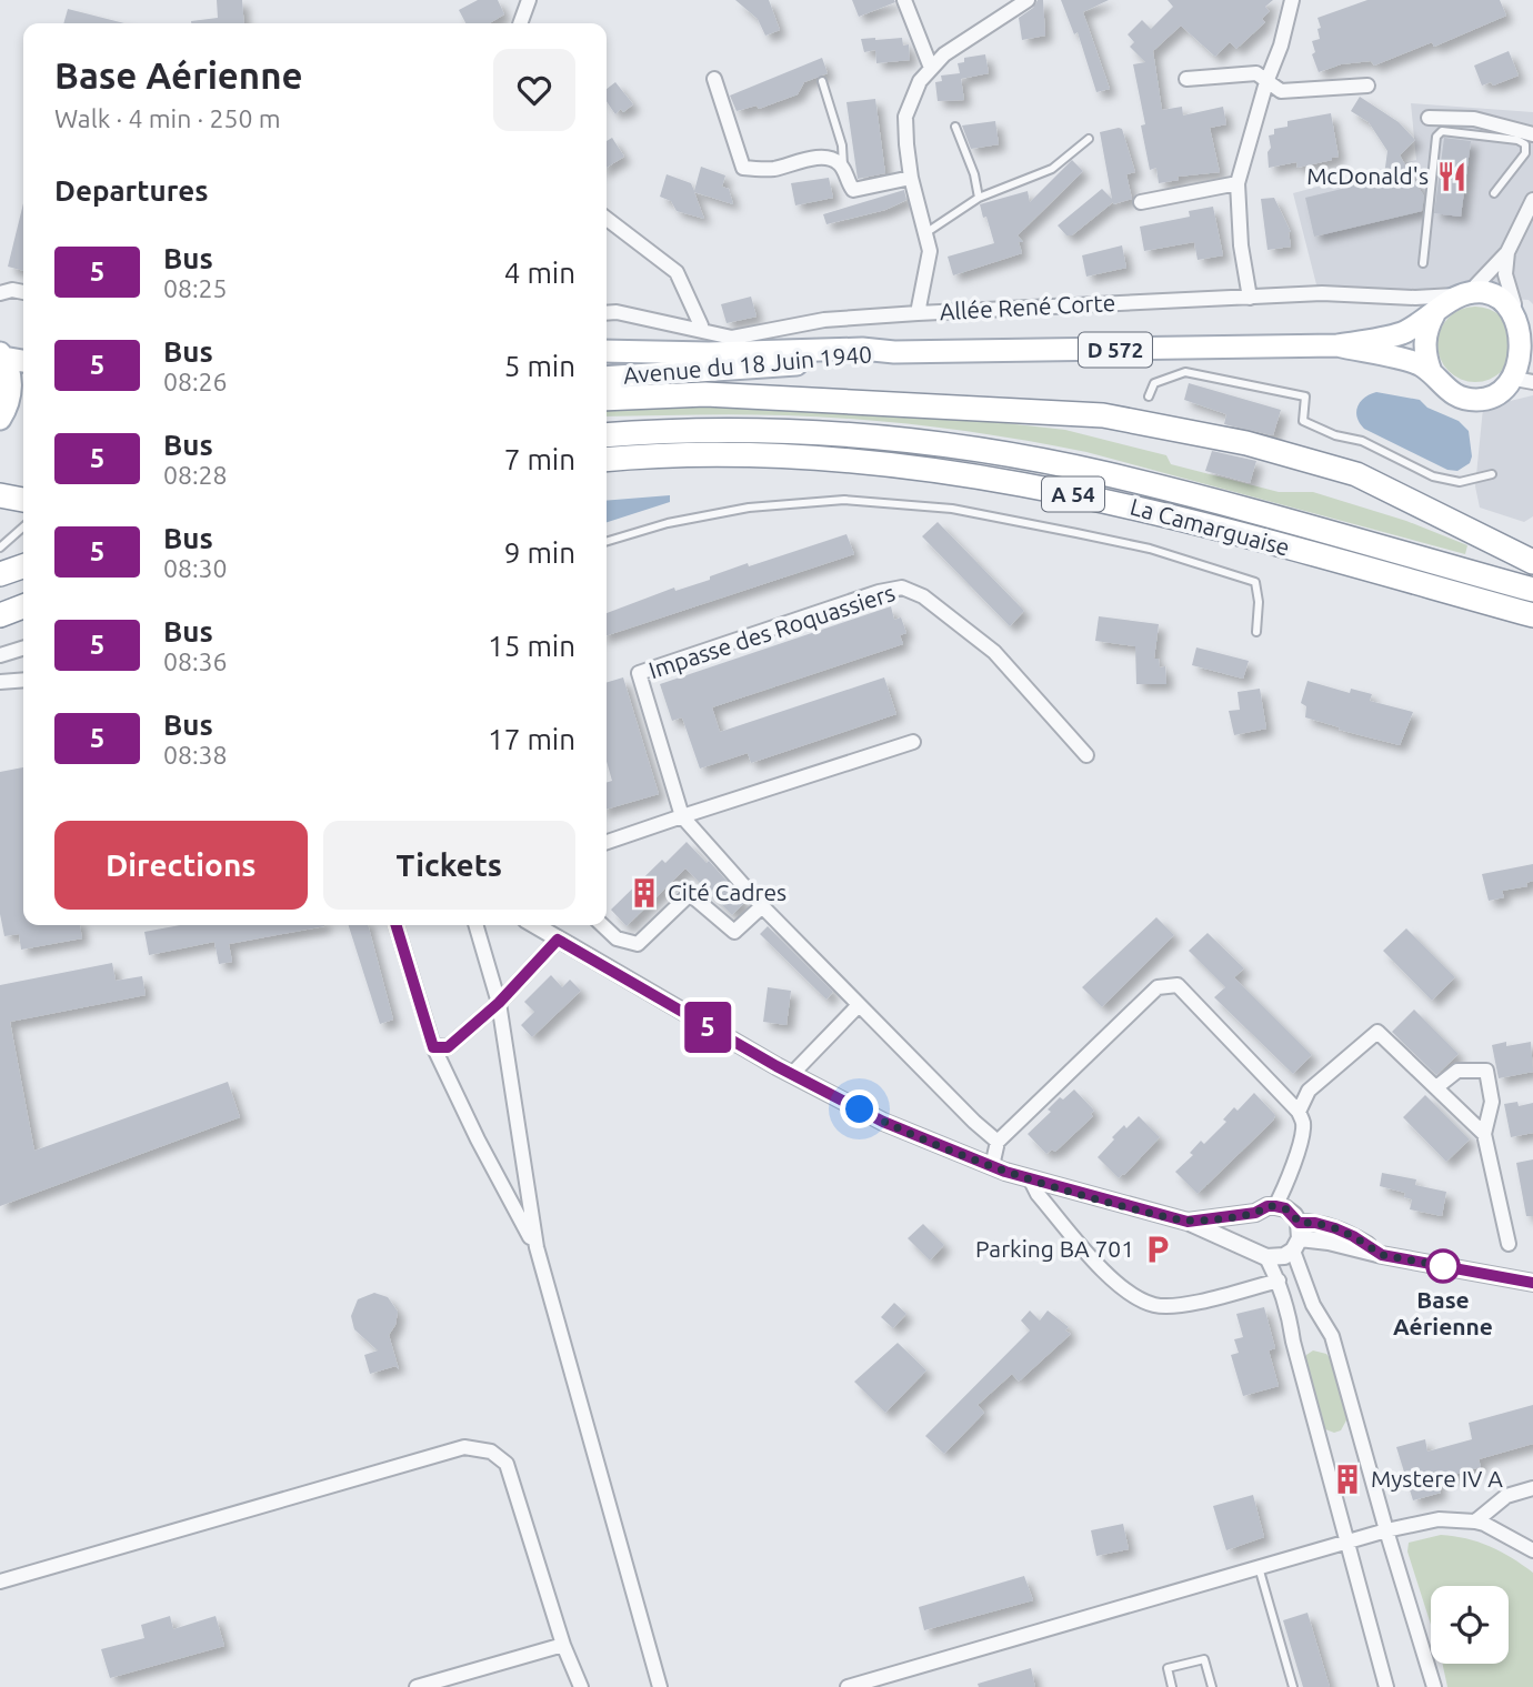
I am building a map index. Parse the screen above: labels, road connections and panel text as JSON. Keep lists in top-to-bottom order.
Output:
{
  "streets": {
    "highway": ["A 54", "La Camarguaise"],
    "main road": ["D 572", "Avenue du 18 Juin 1940"],
    "street": ["Allée René Corte", "Impasse des Roquassiers"]
  },
  "crossings": [
    ["Allée René Corte", "Avenue du 18 Juin 1940"]
  ],
  "places": {
    "restaurant": ["McDonald's"],
    "building": ["Cité Cadres", "Mystere IV A"],
    "parking": ["Parking BA 701"],
    "other": ["Base Aérienne"]
  },
  "lines": ["bus line 5"],
  "page": {
    "on_map": "5",
    "heading": [
      ["Base Aérienne", "Walk · 4 min · 250 m"],
      "Departures"
    ],
    "list": [
      {
        "mark": "5",
        "name": "Bus",
        "note": "08:25",
        "value": "4 min"
      },
      {
        "mark": "5",
        "name": "Bus",
        "note": "08:26",
        "value": "5 min"
      },
      {
        "mark": "5",
        "name": "Bus",
        "note": "08:28",
        "value": "7 min"
      },
      {
        "mark": "5",
        "name": "Bus",
        "note": "08:30",
        "value": "9 min"
      },
      {
        "mark": "5",
        "name": "Bus",
        "note": "08:36",
        "value": "15 min"
      },
      {
        "mark": "5",
        "name": "Bus",
        "note": "08:38",
        "value": "17 min"
      }
    ],
    "buttons": ["Directions", "Tickets"]
  }
}
